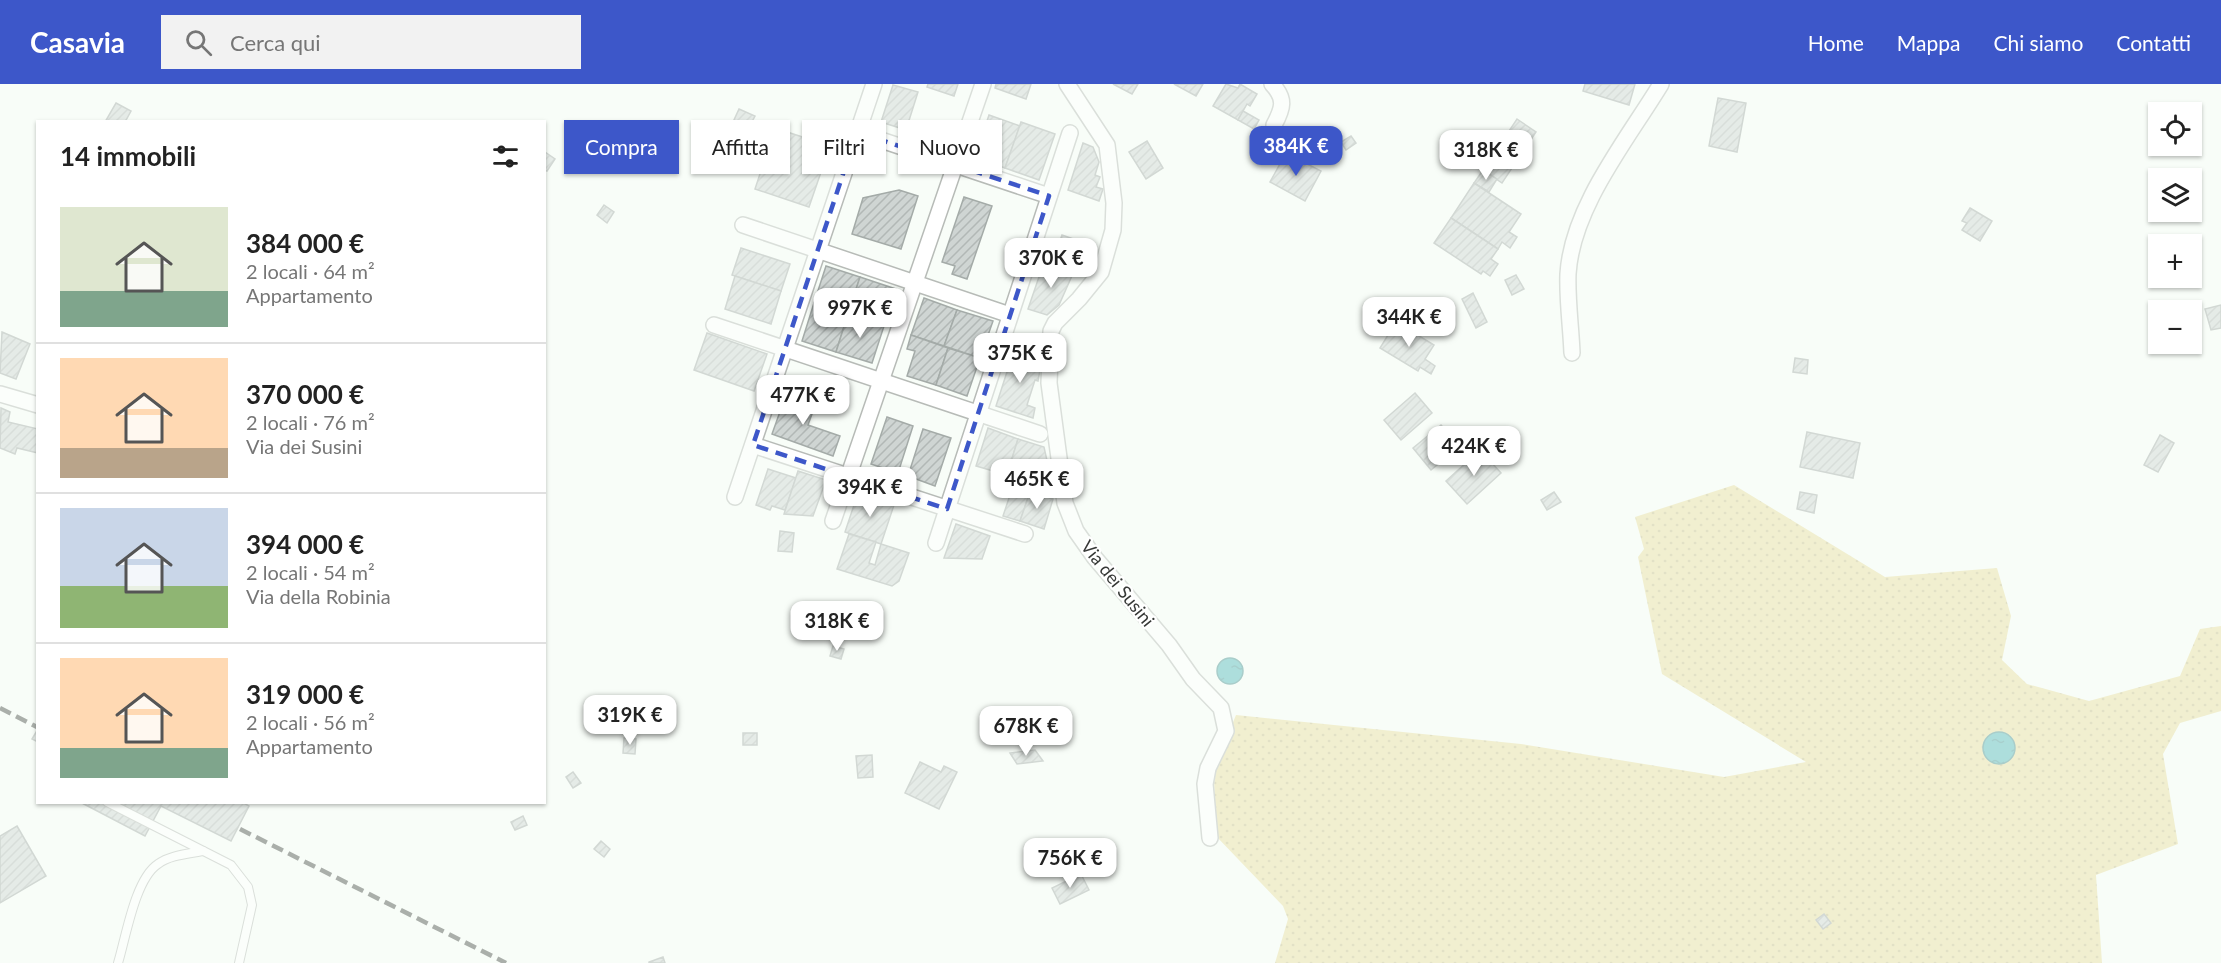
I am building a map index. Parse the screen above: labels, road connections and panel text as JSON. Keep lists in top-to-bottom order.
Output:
{
  "streets": {
    "street": ["Via dei Susini"]
  },
  "page": {
    "header": "Casavia",
    "search": "Cerca qui",
    "nav": [
      "Home",
      "Mappa",
      "Chi siamo",
      "Contatti"
    ],
    "map_buttons": ["+", "−"],
    "chip": [
      "Compra",
      "Affitta",
      "Filtri",
      "Nuovo"
    ],
    "heading": "14 immobili",
    "price": [
      "384K €",
      "318K €",
      "370K €",
      "997K €",
      "344K €",
      "375K €",
      "477K €",
      "424K €",
      "465K €",
      "394K €",
      "318K €",
      "319K €",
      "678K €",
      "756K €"
    ],
    "list": [
      {
        "name": "384 000 €",
        "note": "2 locali · 64 m² · Appartamento"
      },
      {
        "name": "370 000 €",
        "note": "2 locali · 76 m² · Via dei Susini"
      },
      {
        "name": "394 000 €",
        "note": "2 locali · 54 m² · Via della Robinia"
      },
      {
        "name": "319 000 €",
        "note": "2 locali · 56 m² · Appartamento"
      }
    ]
  }
}
